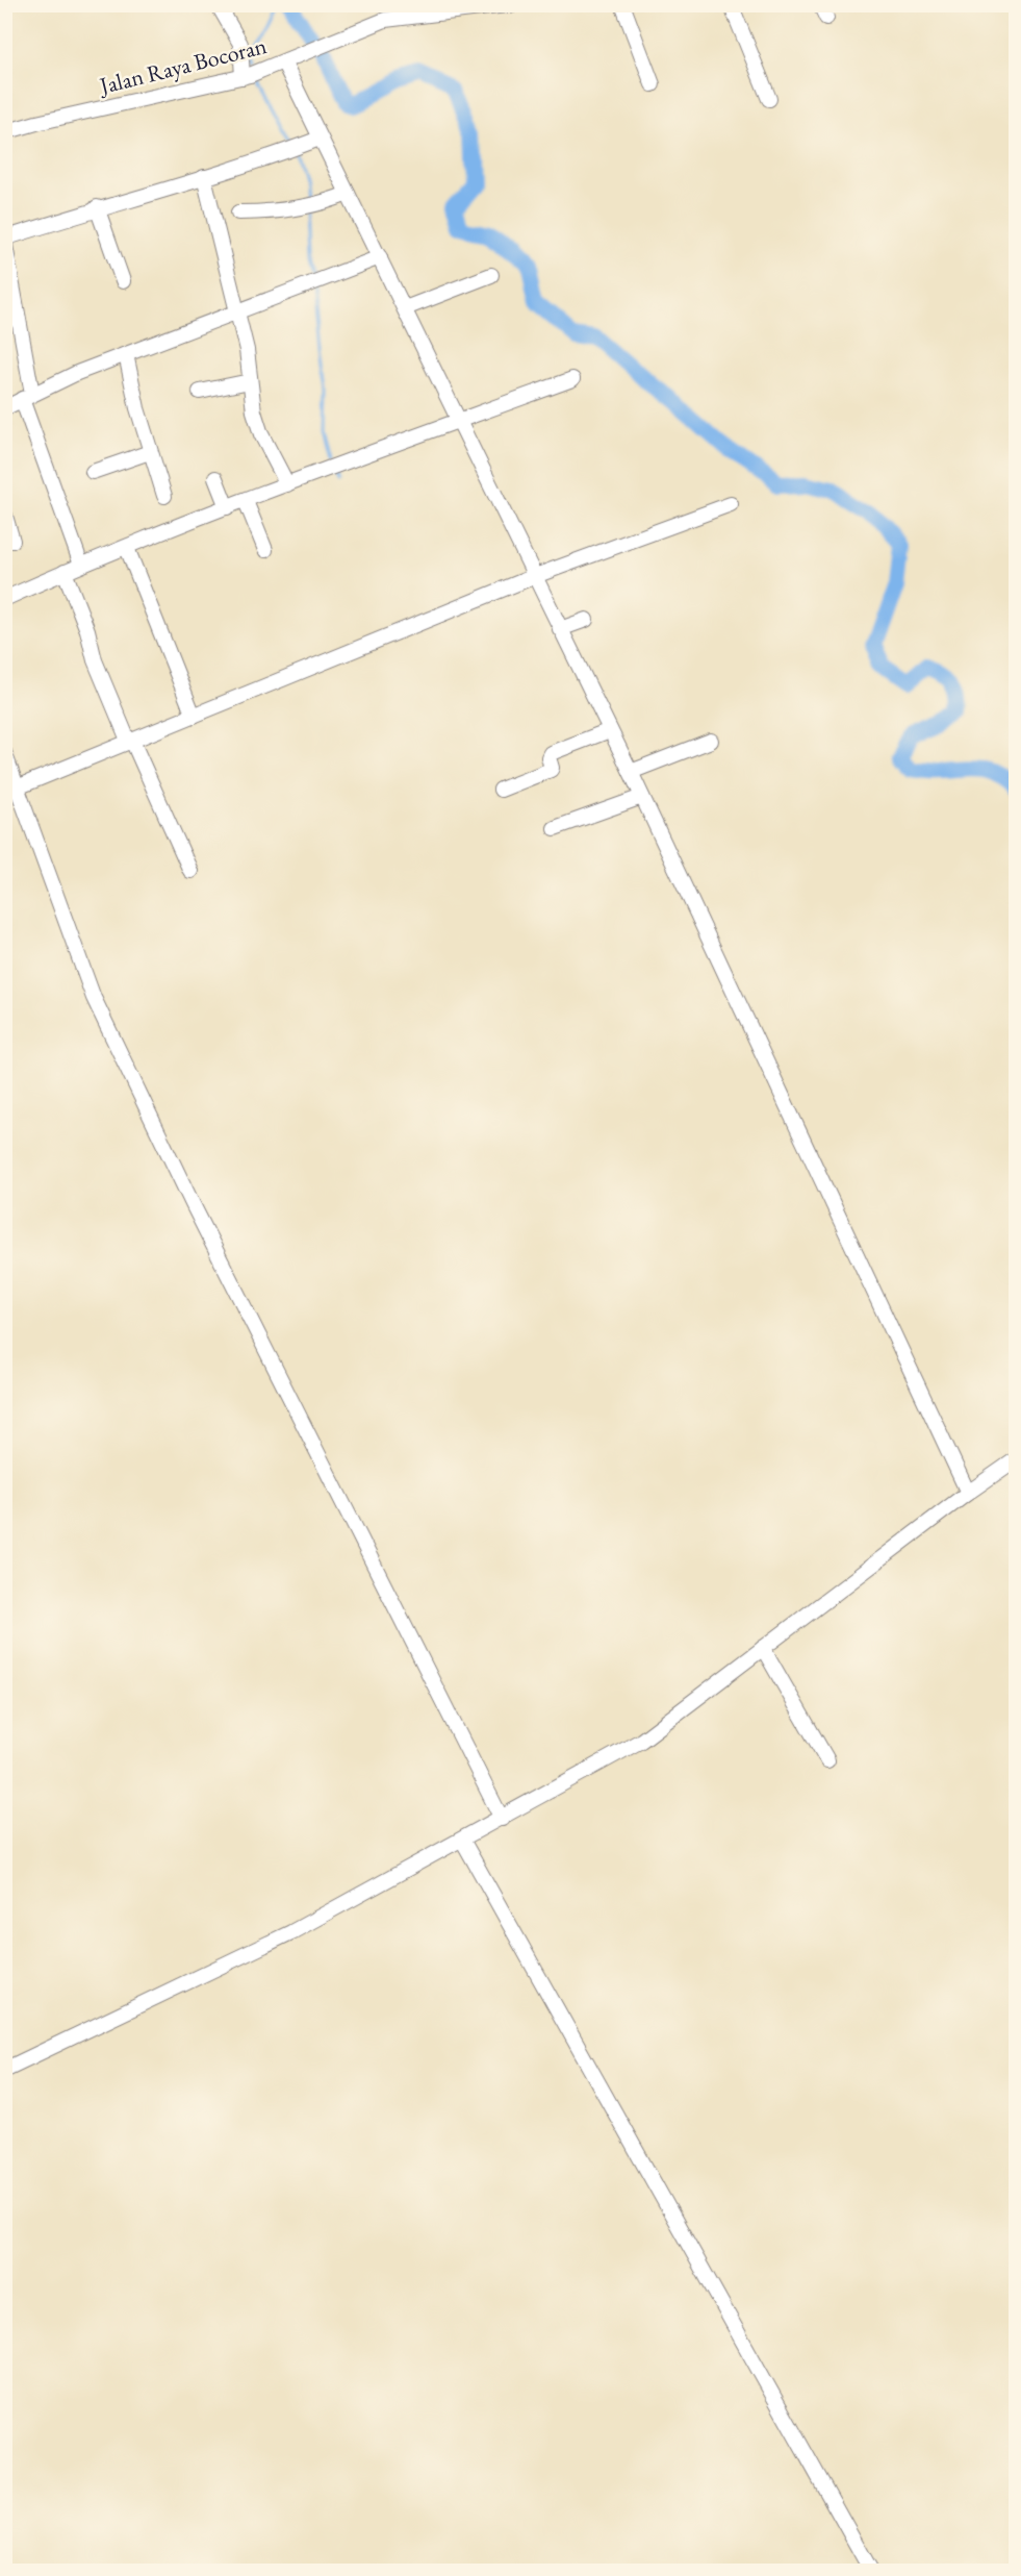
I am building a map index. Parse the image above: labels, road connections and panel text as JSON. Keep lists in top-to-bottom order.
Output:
{
  "streets": {
    "street": ["Jalan Raya Bocoran"]
  }
}
